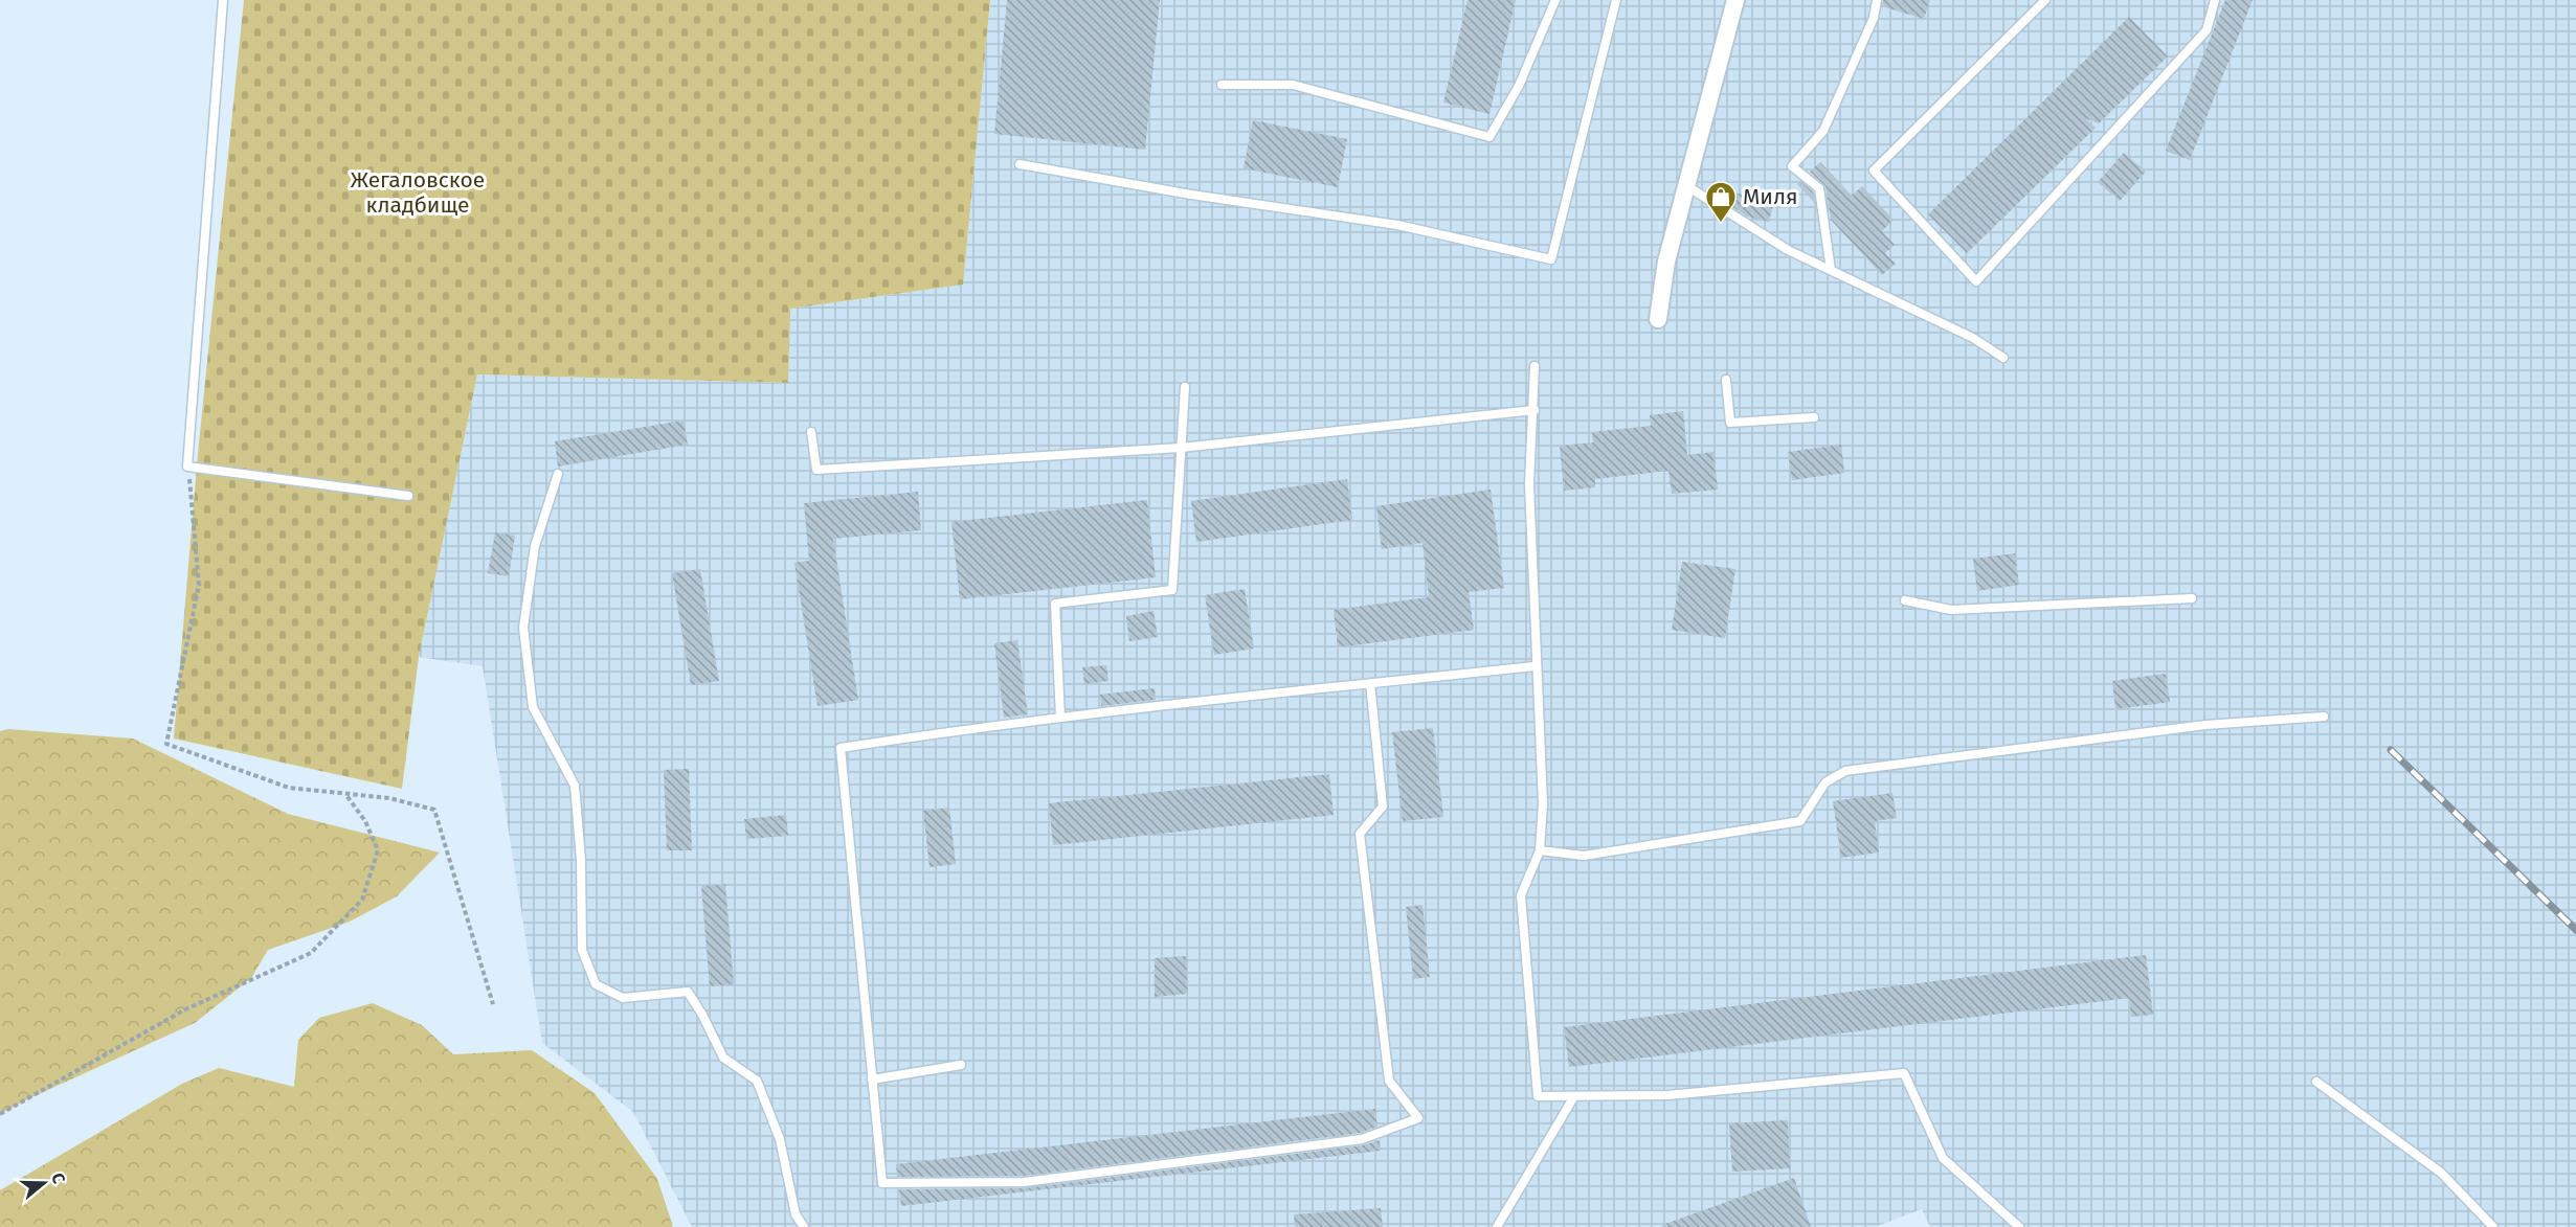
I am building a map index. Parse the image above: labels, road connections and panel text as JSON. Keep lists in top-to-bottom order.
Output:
{
  "parks": ["Жегаловское кладбище"],
  "places": {
    "shop": ["Миля"]
  },
  "north": "right"
}
